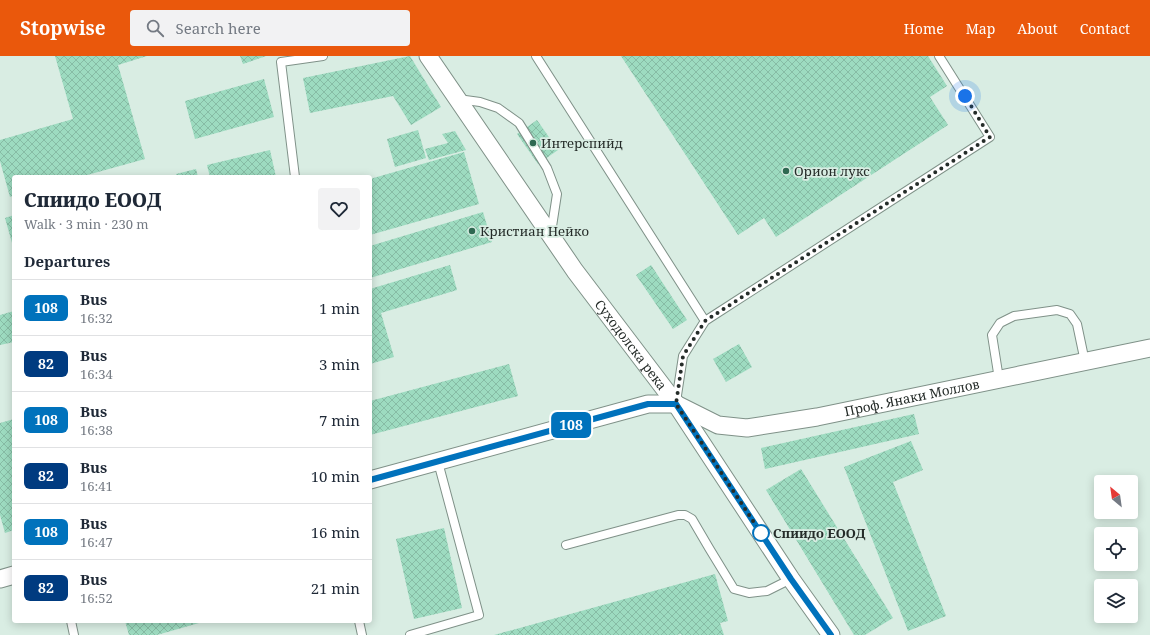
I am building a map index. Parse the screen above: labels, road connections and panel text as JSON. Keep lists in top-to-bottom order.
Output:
{
  "streets": {
    "street": ["Суходолска река", "Проф. Янаки Моллов"]
  },
  "crossings": [
    ["Суходолска река", "Проф. Янаки Моллов"]
  ],
  "places": [
    "Интерспийд",
    "Орион лукс",
    "Кристиан Нейко",
    "Спиидо ЕООД"
  ],
  "lines": ["bus line 108"],
  "north": "top left",
  "page": {
    "header": "Stopwise",
    "search": "Search here",
    "nav": [
      "Home",
      "Map",
      "About",
      "Contact"
    ],
    "on_map": "108",
    "heading": [
      ["Спиидо ЕООД", "Walk · 3 min · 230 m"],
      "Departures"
    ],
    "list": [
      {
        "mark": "108",
        "name": "Bus",
        "note": "16:32",
        "value": "1 min"
      },
      {
        "mark": "82",
        "name": "Bus",
        "note": "16:34",
        "value": "3 min"
      },
      {
        "mark": "108",
        "name": "Bus",
        "note": "16:38",
        "value": "7 min"
      },
      {
        "mark": "82",
        "name": "Bus",
        "note": "16:41",
        "value": "10 min"
      },
      {
        "mark": "108",
        "name": "Bus",
        "note": "16:47",
        "value": "16 min"
      },
      {
        "mark": "82",
        "name": "Bus",
        "note": "16:52",
        "value": "21 min"
      }
    ]
  }
}
